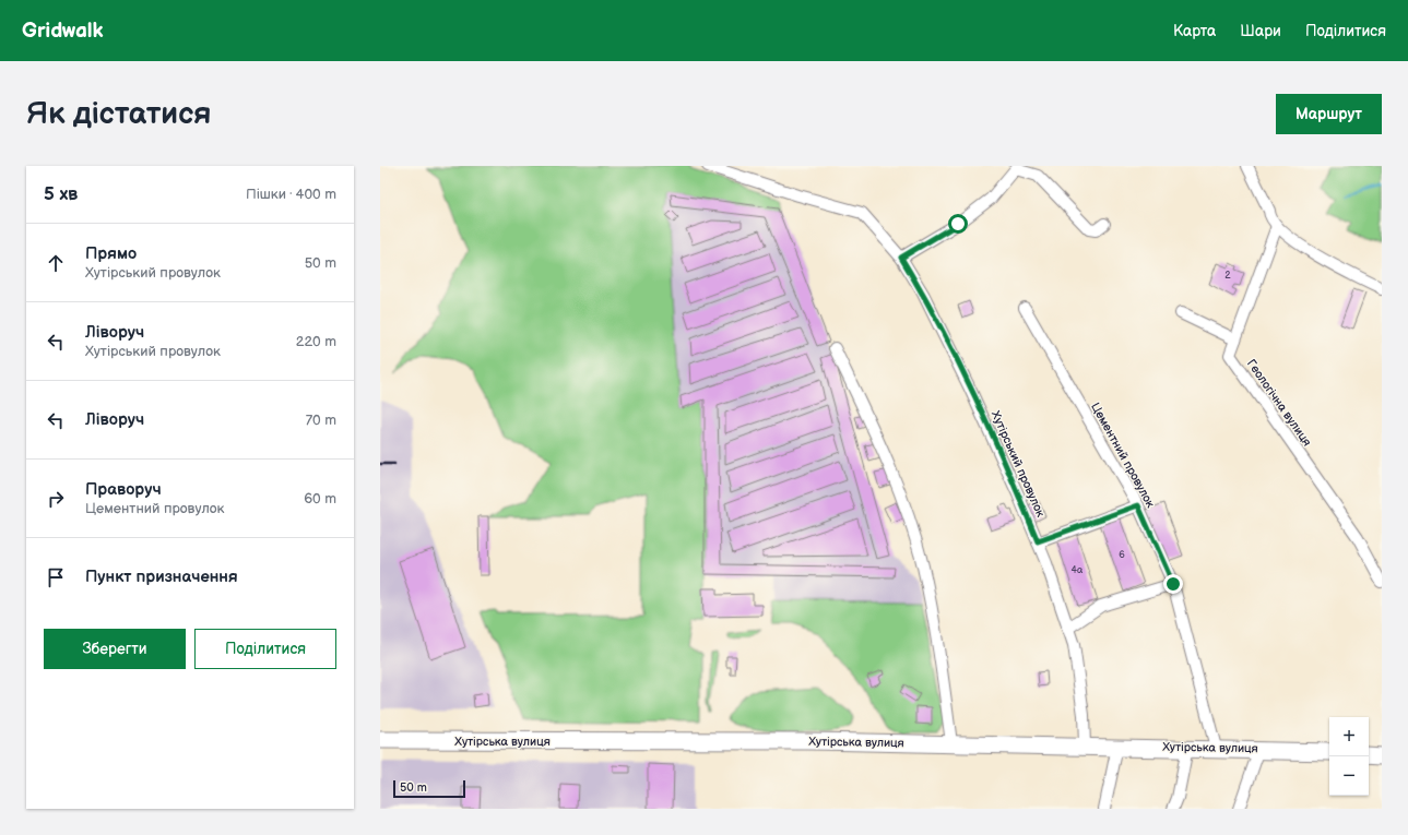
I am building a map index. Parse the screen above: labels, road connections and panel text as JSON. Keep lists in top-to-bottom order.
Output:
{
  "streets": {
    "main road": ["Хутірська вулиця"],
    "street": ["Геологічна вулиця", "Цементний провулок", "Хутірський провулок"]
  },
  "crossings": [
    ["Цементний провулок", "Хутірська вулиця"],
    ["Хутірський провулок", "Хутірська вулиця"]
  ],
  "house_numbers": ["2", "6", "4а"],
  "scale_bar": "50 m",
  "page": {
    "header": "Gridwalk",
    "nav": ["Карта", "Шари", "Поділитися"],
    "buttons": [
      "Маршрут",
      ["Зберегти", "Поділитися"]
    ],
    "title": "Як дістатися",
    "heading": ["5 хв", "Пішки · 400 m"],
    "list": [
      ["Прямо", "Хутірський провулок", "50 m"],
      ["Ліворуч", "Хутірський провулок", "220 m"],
      ["Ліворуч", "70 m"],
      ["Праворуч", "Цементний провулок", "60 m"],
      "Пункт призначення"
    ],
    "map_buttons": ["+", "−"],
    "scale": "50 m"
  }
}
